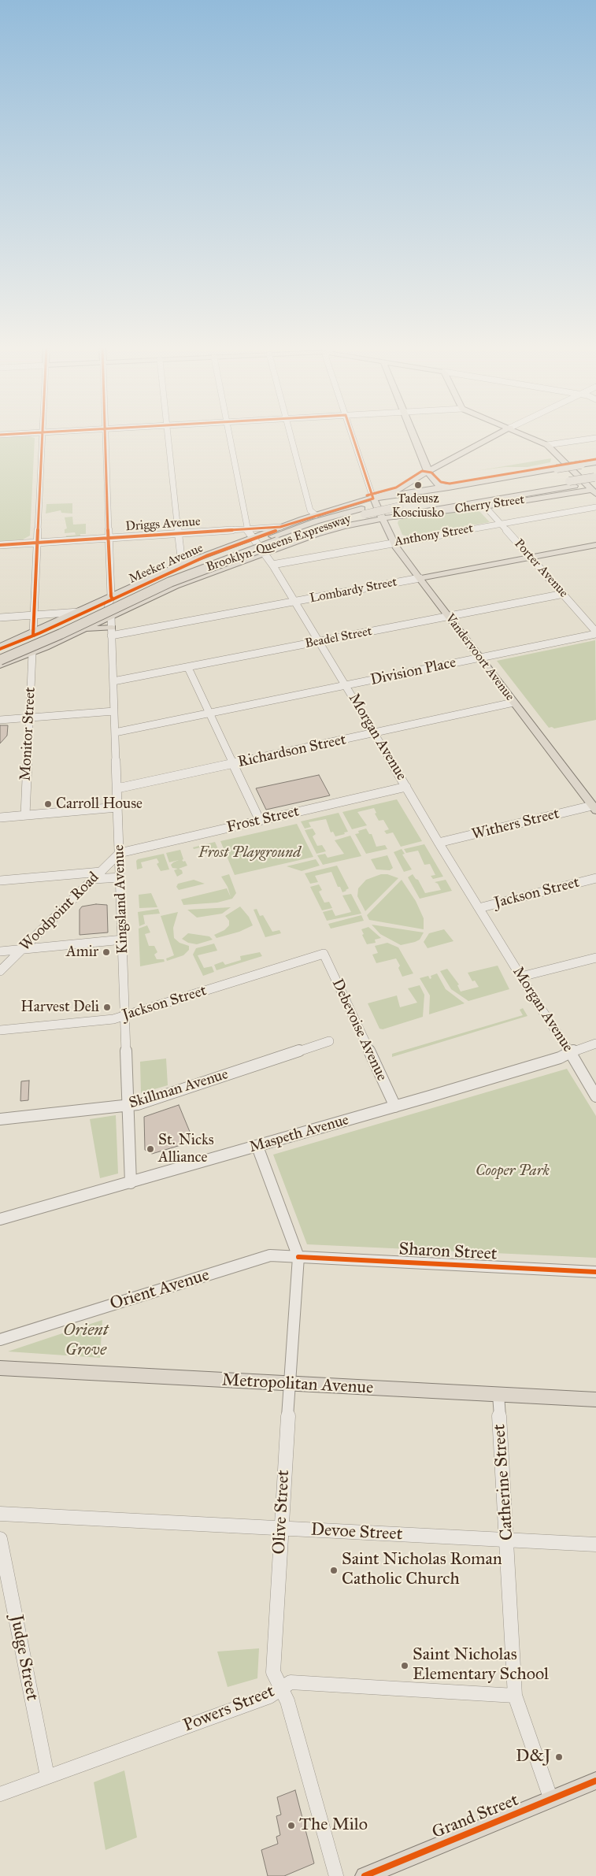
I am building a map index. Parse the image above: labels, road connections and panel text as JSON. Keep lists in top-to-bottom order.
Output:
{
  "streets": {
    "highway": ["Brooklyn-Queens Expressway"],
    "main road": [
      "Cherry Street",
      "Meeker Avenue",
      "Lombardy Street",
      "Vandervoort Avenue",
      "Metropolitan Avenue",
      "Grand Street"
    ],
    "street": [
      "Driggs Avenue",
      "Anthony Street",
      "Porter Avenue",
      "Beadel Street",
      "Division Place",
      "Monitor Street",
      "Morgan Avenue",
      "Richardson Street",
      "Frost Street",
      "Withers Street",
      "Jackson Street",
      "Kingsland Avenue",
      "Woodpoint Road",
      "Debevoise Avenue",
      "Skillman Avenue",
      "Maspeth Avenue",
      "Sharon Street",
      "Orient Avenue",
      "Catherine Street",
      "Olive Street",
      "Devoe Street",
      "Judge Street",
      "Powers Street"
    ]
  },
  "crossings": [
    ["Cherry Street", "Meeker Avenue"],
    ["Cherry Street", "Porter Avenue"],
    ["Cherry Street", "Vandervoort Avenue"],
    ["Driggs Avenue", "Meeker Avenue"],
    ["Driggs Avenue", "Morgan Avenue"],
    ["Driggs Avenue", "Kingsland Avenue"],
    ["Anthony Street", "Porter Avenue"],
    ["Anthony Street", "Vandervoort Avenue"],
    ["Anthony Street", "Morgan Avenue"],
    ["Meeker Avenue", "Vandervoort Avenue"],
    ["Meeker Avenue", "Monitor Street"],
    ["Meeker Avenue", "Morgan Avenue"],
    ["Meeker Avenue", "Kingsland Avenue"],
    ["Porter Avenue", "Lombardy Street"],
    ["Porter Avenue", "Beadel Street"],
    ["Porter Avenue", "Division Place"],
    ["Lombardy Street", "Vandervoort Avenue"],
    ["Lombardy Street", "Morgan Avenue"],
    ["Lombardy Street", "Kingsland Avenue"],
    ["Beadel Street", "Vandervoort Avenue"],
    ["Beadel Street", "Morgan Avenue"],
    ["Beadel Street", "Kingsland Avenue"],
    ["Vandervoort Avenue", "Division Place"],
    ["Vandervoort Avenue", "Richardson Street"],
    ["Vandervoort Avenue", "Withers Street"],
    ["Division Place", "Morgan Avenue"],
    ["Division Place", "Kingsland Avenue"],
    ["Morgan Avenue", "Richardson Street"],
    ["Morgan Avenue", "Frost Street"],
    ["Morgan Avenue", "Withers Street"],
    ["Morgan Avenue", "Jackson Street"],
    ["Morgan Avenue", "Maspeth Avenue"],
    ["Richardson Street", "Kingsland Avenue"],
    ["Frost Street", "Kingsland Avenue"],
    ["Frost Street", "Woodpoint Road"],
    ["Jackson Street", "Kingsland Avenue"],
    ["Jackson Street", "Debevoise Avenue"],
    ["Kingsland Avenue", "Woodpoint Road"],
    ["Kingsland Avenue", "Skillman Avenue"],
    ["Kingsland Avenue", "Maspeth Avenue"],
    ["Debevoise Avenue", "Maspeth Avenue"],
    ["Maspeth Avenue", "Olive Street"],
    ["Sharon Street", "Orient Avenue"],
    ["Sharon Street", "Olive Street"],
    ["Orient Avenue", "Olive Street"],
    ["Metropolitan Avenue", "Catherine Street"],
    ["Metropolitan Avenue", "Olive Street"],
    ["Catherine Street", "Devoe Street"],
    ["Catherine Street", "Powers Street"],
    ["Catherine Street", "Grand Street"],
    ["Olive Street", "Devoe Street"],
    ["Olive Street", "Powers Street"],
    ["Judge Street", "Powers Street"]
  ],
  "parks": ["Frost Playground", "Cooper Park", "Orient Grove"],
  "places": [
    "Tadeusz Kosciusko",
    "Carroll House",
    "Amir",
    "Harvest Deli",
    "St. Nicks Alliance",
    "Saint Nicholas Roman Catholic Church",
    "Saint Nicholas Elementary School",
    "D&J",
    "The Milo"
  ]
}
